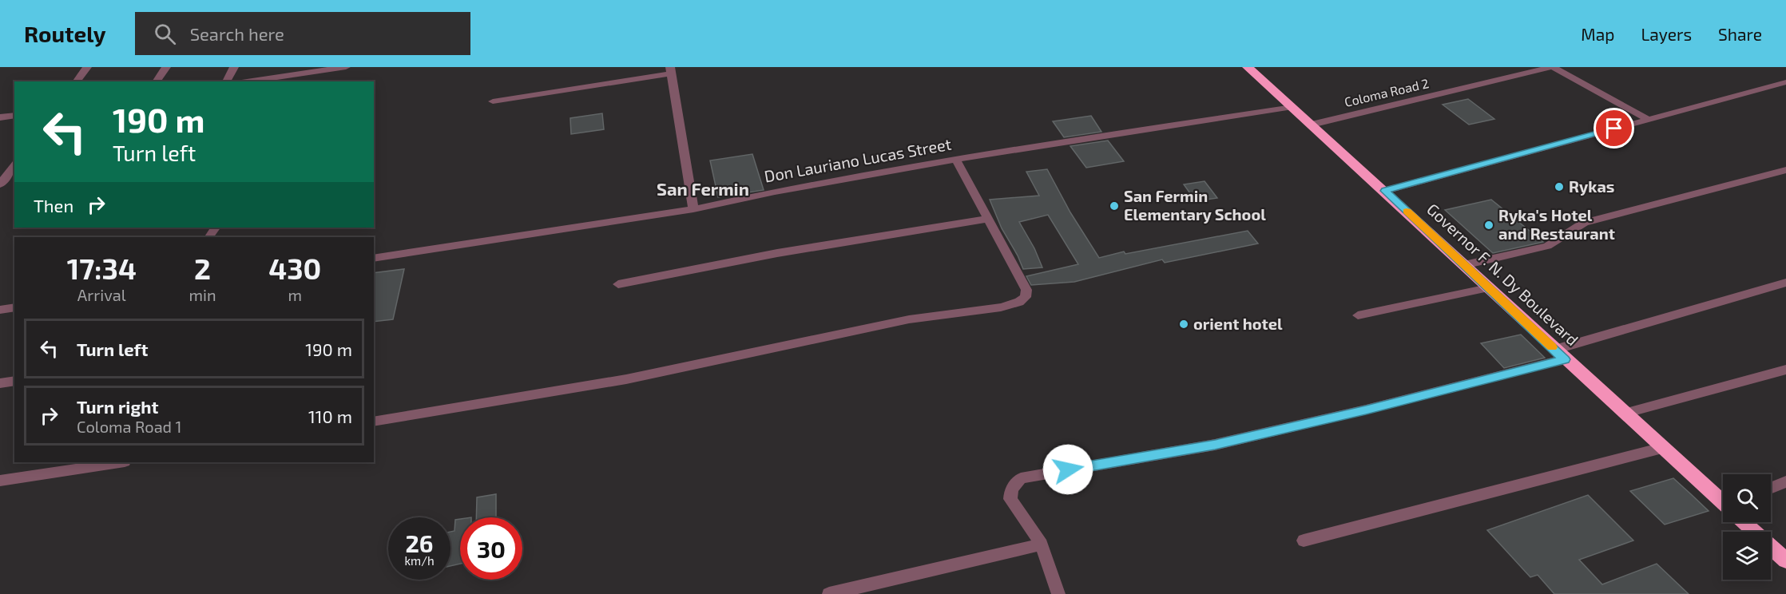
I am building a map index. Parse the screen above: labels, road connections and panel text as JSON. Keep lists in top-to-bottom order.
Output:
{
  "streets": {
    "highway": ["Governor F. N. Dy Boulevard"],
    "street": ["Coloma Road 2", "Don Lauriano Lucas Street"]
  },
  "crossings": [
    ["Coloma Road 2", "Governor F. N. Dy Boulevard"],
    ["Don Lauriano Lucas Street", "Governor F. N. Dy Boulevard"]
  ],
  "districts": ["San Fermin"],
  "places": [
    "Rykas",
    "San Fermin Elementary School",
    "Ryka's Hotel and Restaurant",
    "orient hotel"
  ],
  "page": {
    "header": "Routely",
    "search": "Search here",
    "nav": ["Map", "Layers", "Share"],
    "turn": ["190 m", "Turn left"],
    "then": "Then",
    "eta": [
      "17:34",
      "Arrival",
      "2",
      "min",
      "430",
      "m"
    ],
    "list": [
      {
        "name": "Turn left",
        "value": "190 m"
      },
      {
        "name": "Turn right",
        "note": "Coloma Road 1",
        "value": "110 m"
      }
    ],
    "speed": "26 km/h",
    "limit": "30"
  }
}
